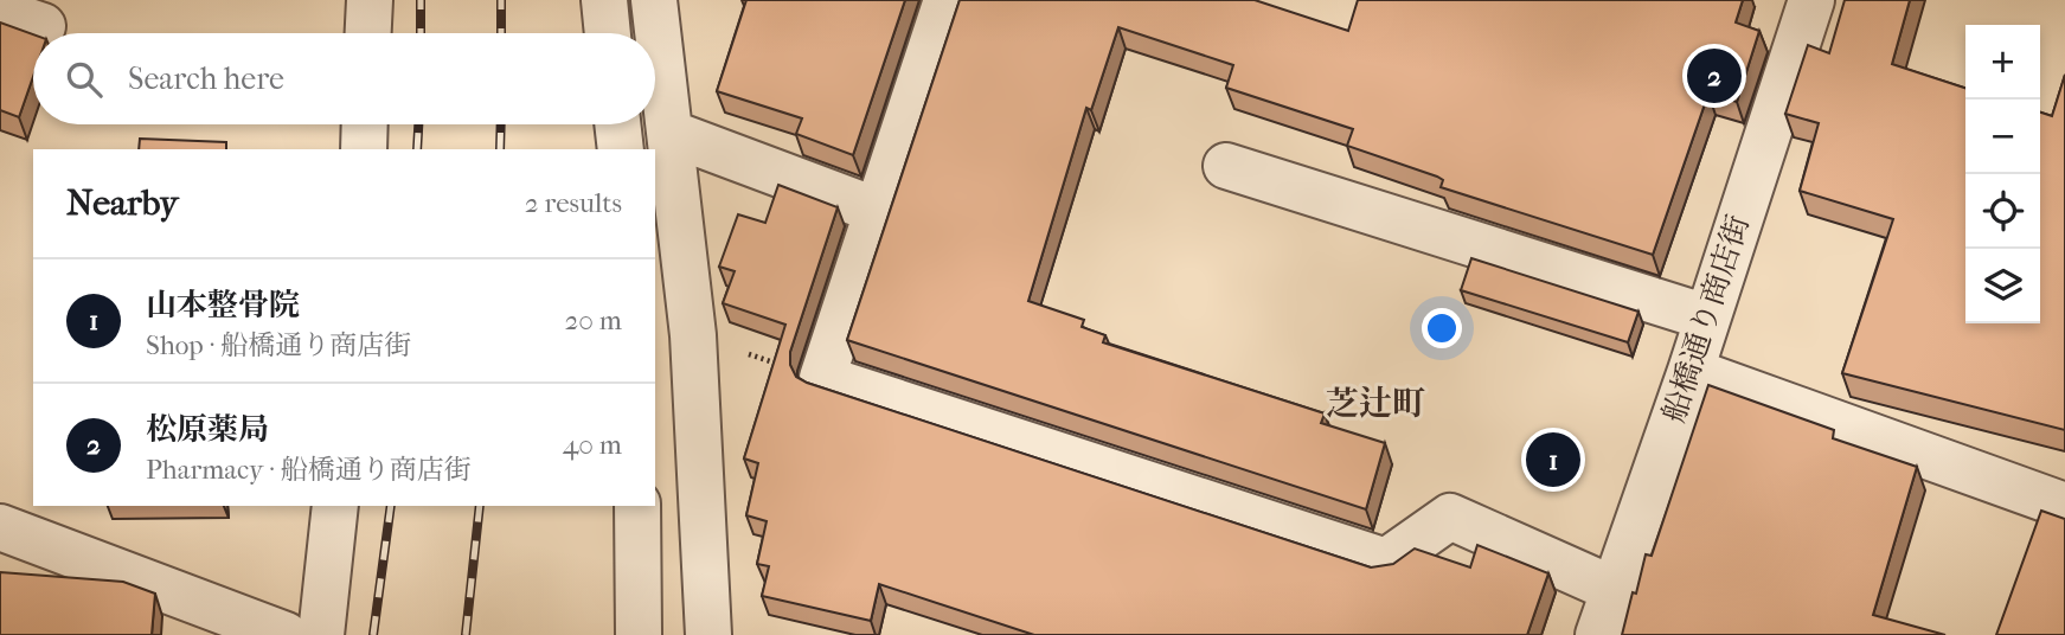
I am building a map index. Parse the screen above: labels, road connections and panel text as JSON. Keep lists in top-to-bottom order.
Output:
{
  "streets": {
    "street": ["船橋通り商店街"]
  },
  "districts": ["芝辻町"],
  "page": {
    "map_buttons": ["+", "−"],
    "search": "Search here",
    "pins": ["2", "1"],
    "heading": ["Nearby", "2 results"],
    "list": [
      {
        "mark": "1",
        "name": "山本整骨院",
        "note": "Shop · 船橋通り商店街",
        "value": "20 m"
      },
      {
        "mark": "2",
        "name": "松原薬局",
        "note": "Pharmacy · 船橋通り商店街",
        "value": "40 m"
      }
    ]
  }
}
